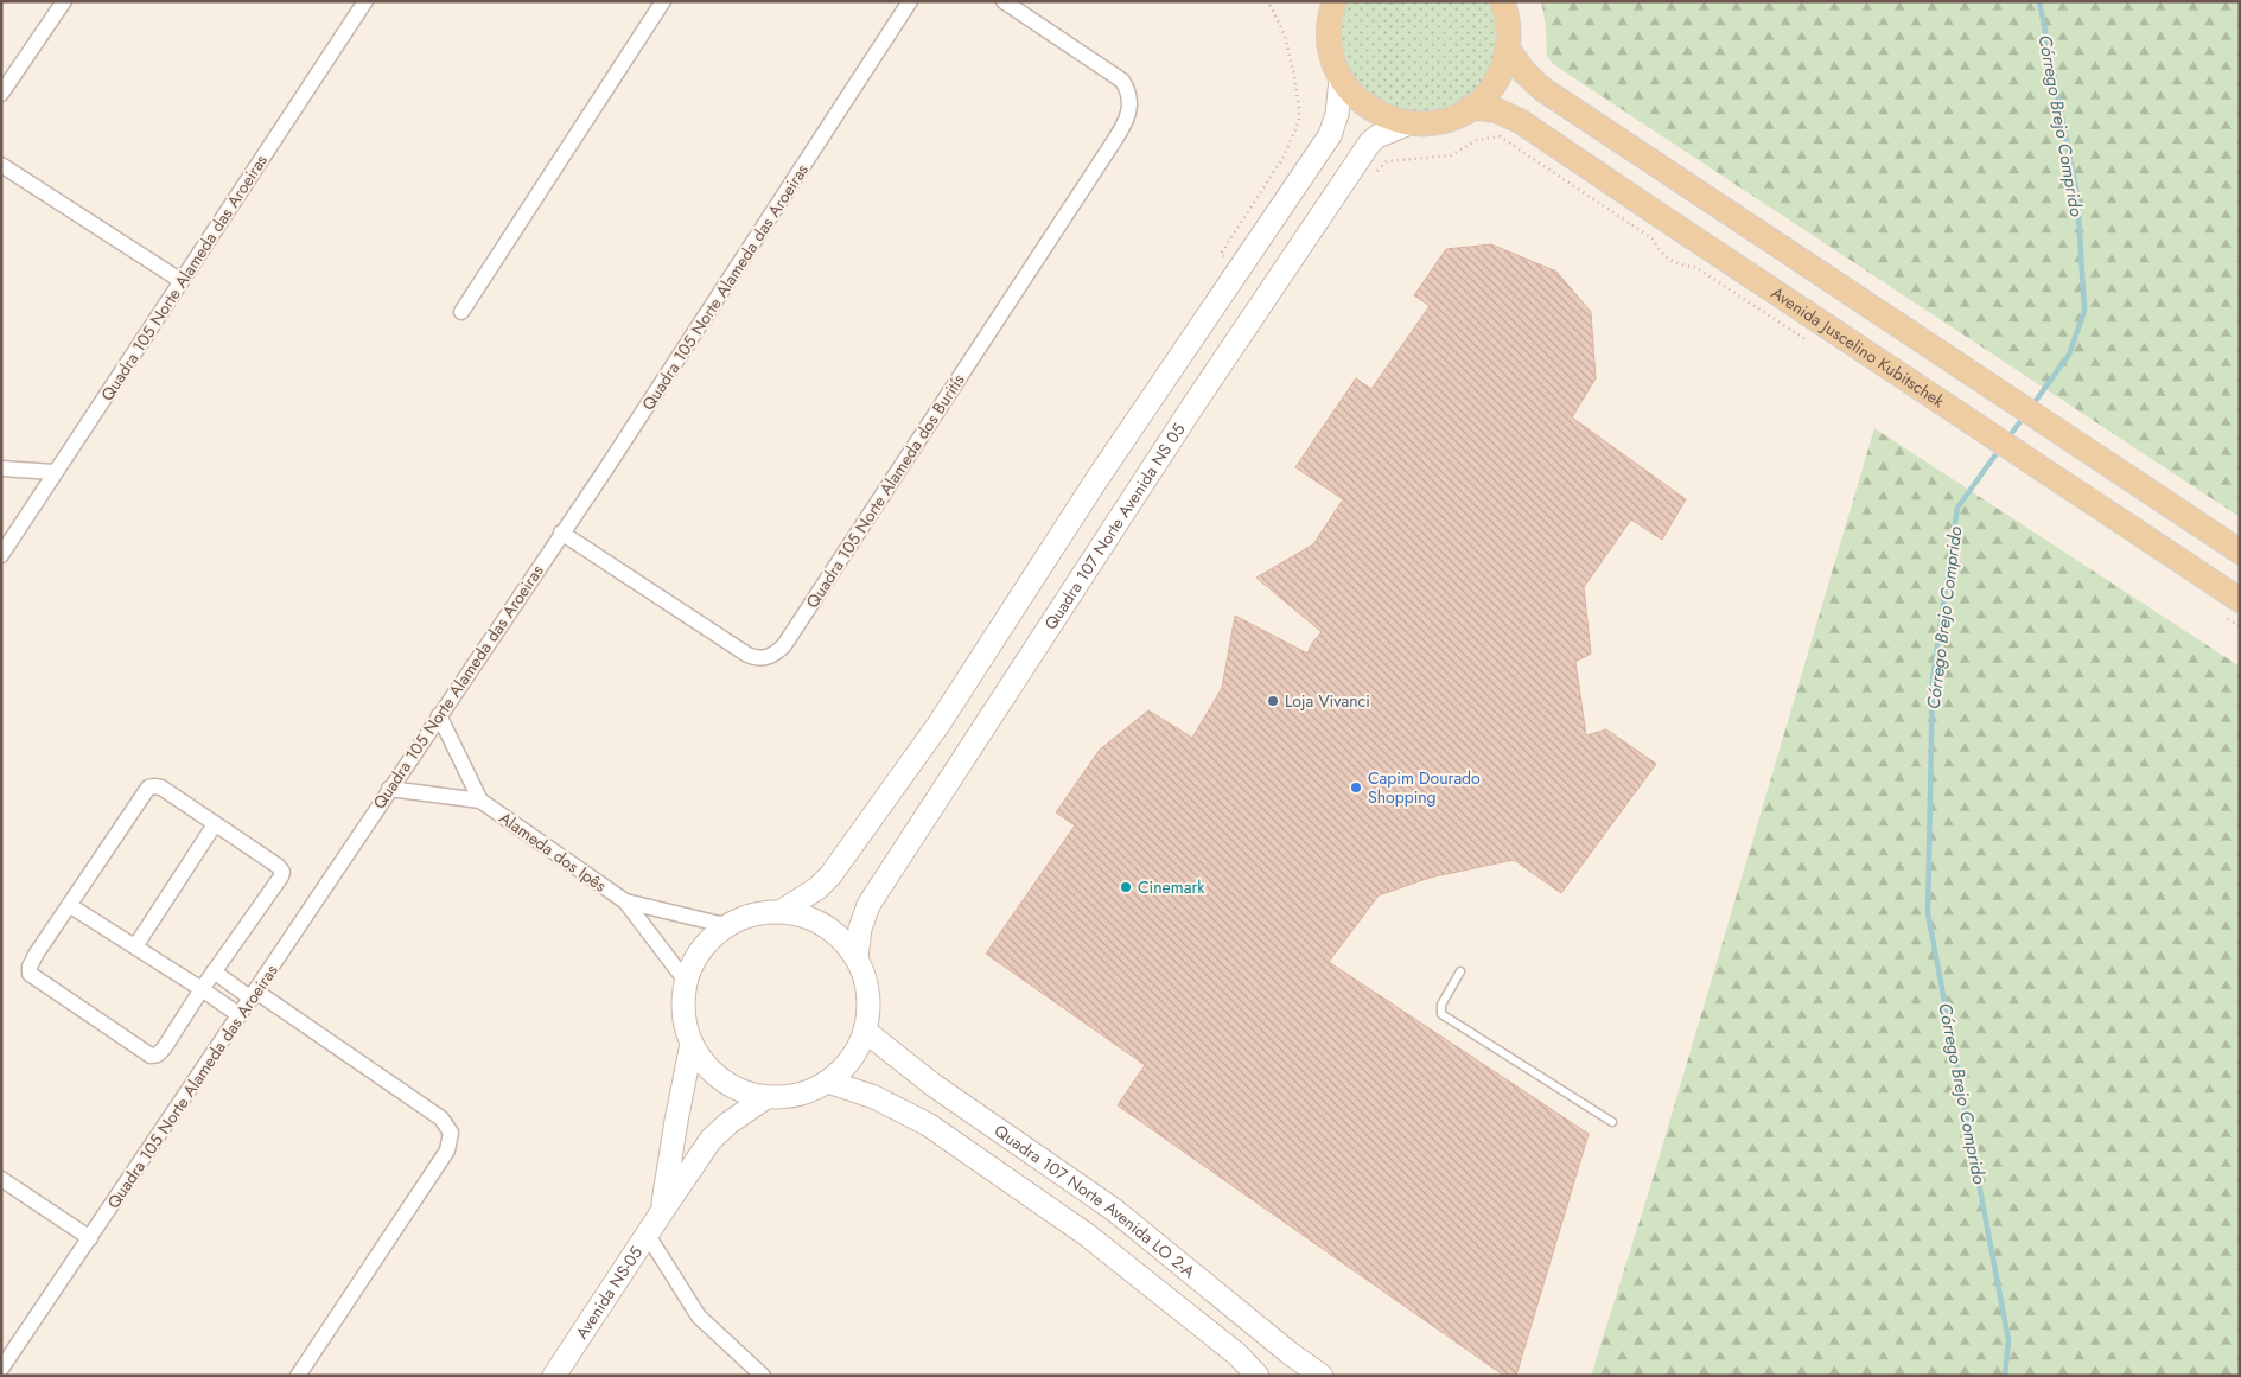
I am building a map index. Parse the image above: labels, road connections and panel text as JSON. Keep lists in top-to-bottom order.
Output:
{
  "streets": {
    "main road": ["Avenida Juscelino Kubitschek"],
    "street": [
      "Quadra 105 Norte Alameda das Aroeiras",
      "Quadra 105 Norte Alameda dos Buritís",
      "Quadra 107 Norte Avenida NS 05",
      "Alameda dos Ipês",
      "Quadra 107 Norte Avenida LO 2-A",
      "Avenida NS-05"
    ]
  },
  "crossings": [
    ["Quadra 105 Norte Alameda das Aroeiras", "Quadra 105 Norte Alameda dos Buritís"],
    ["Quadra 105 Norte Alameda das Aroeiras", "Alameda dos Ipês"],
    ["Quadra 107 Norte Avenida NS 05", "Alameda dos Ipês"],
    ["Quadra 107 Norte Avenida NS 05", "Quadra 107 Norte Avenida LO 2-A"],
    ["Alameda dos Ipês", "Quadra 107 Norte Avenida LO 2-A"]
  ],
  "water": ["Córrego Brejo Comprido"],
  "places": ["Loja Vivanci", "Capim Dourado Shopping", "Cinemark"]
}
